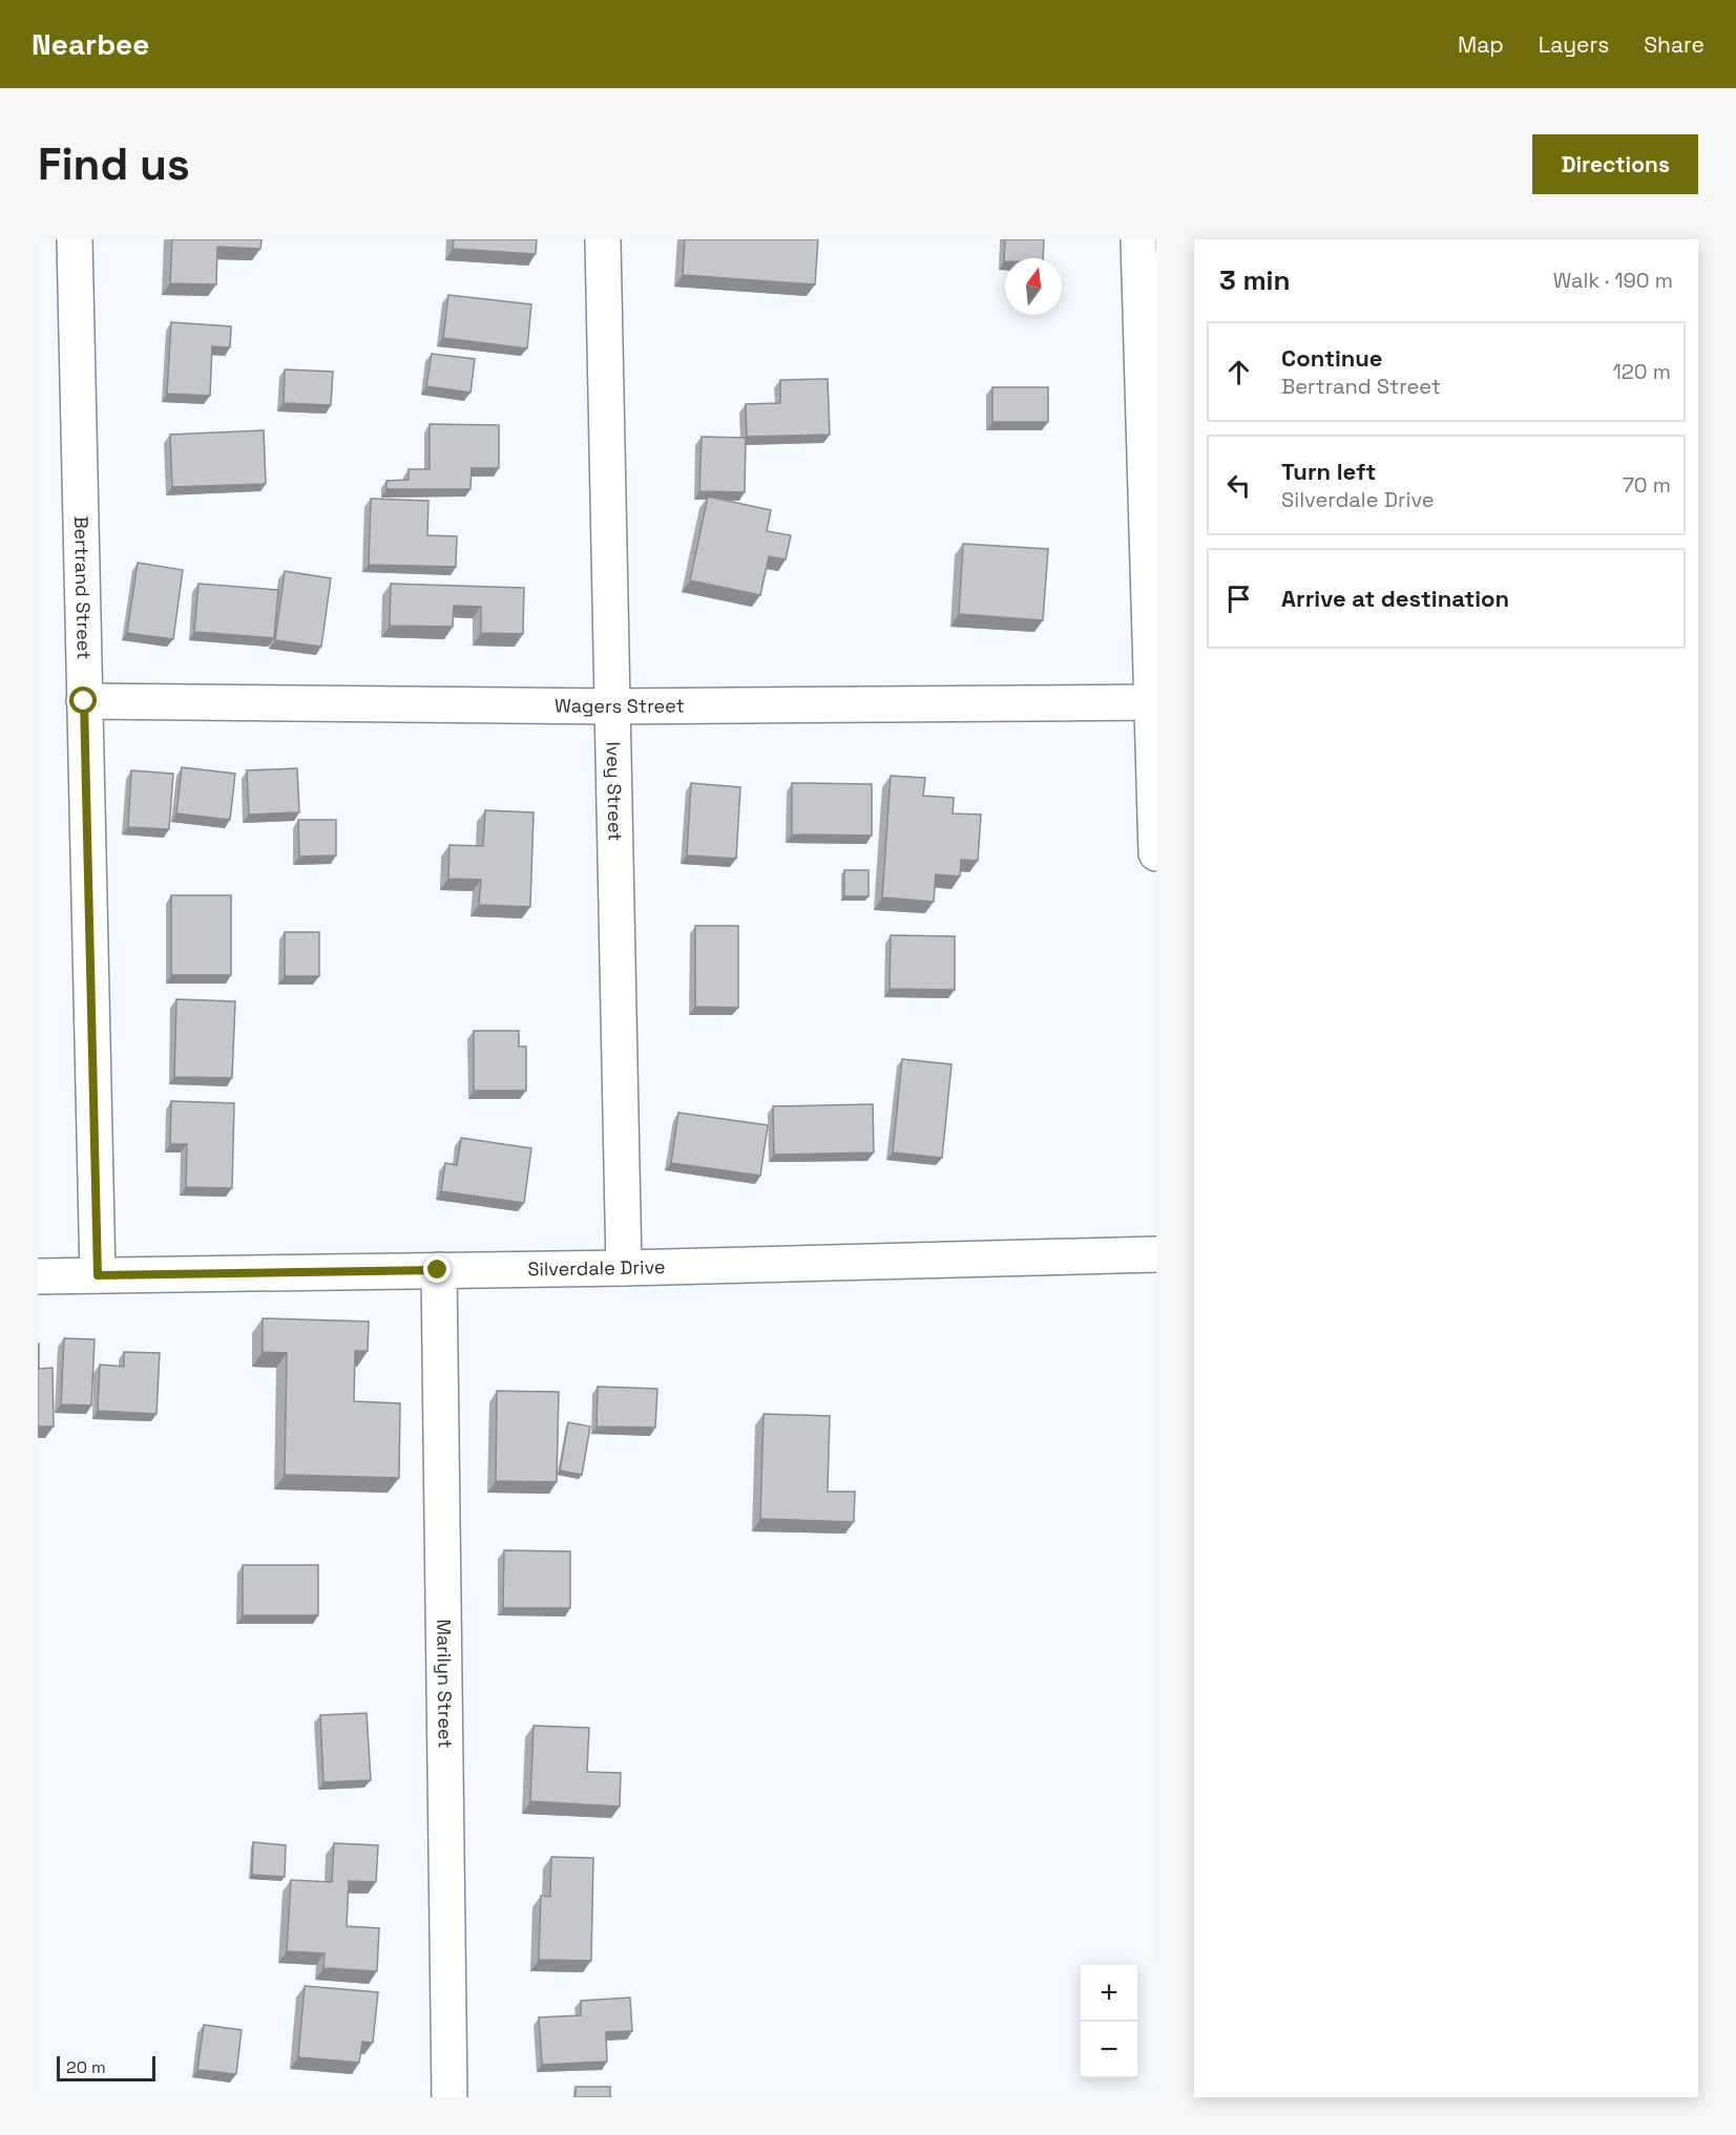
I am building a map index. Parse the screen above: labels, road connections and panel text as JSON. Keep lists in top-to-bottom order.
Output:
{
  "streets": {
    "street": [
      "Bertrand Street",
      "Wagers Street",
      "Ivey Street",
      "Silverdale Drive",
      "Marilyn Street"
    ]
  },
  "crossings": [
    ["Bertrand Street", "Wagers Street"],
    ["Bertrand Street", "Silverdale Drive"],
    ["Wagers Street", "Ivey Street"],
    ["Ivey Street", "Silverdale Drive"],
    ["Silverdale Drive", "Marilyn Street"]
  ],
  "scale_bar": "20 m",
  "north": "top",
  "page": {
    "header": "Nearbee",
    "nav": ["Map", "Layers", "Share"],
    "buttons": "Directions",
    "title": "Find us",
    "heading": ["3 min", "Walk · 190 m"],
    "list": [
      ["Continue", "Bertrand Street", "120 m"],
      ["Turn left", "Silverdale Drive", "70 m"],
      "Arrive at destination"
    ],
    "map_buttons": ["+", "−"],
    "scale": "20 m"
  }
}
